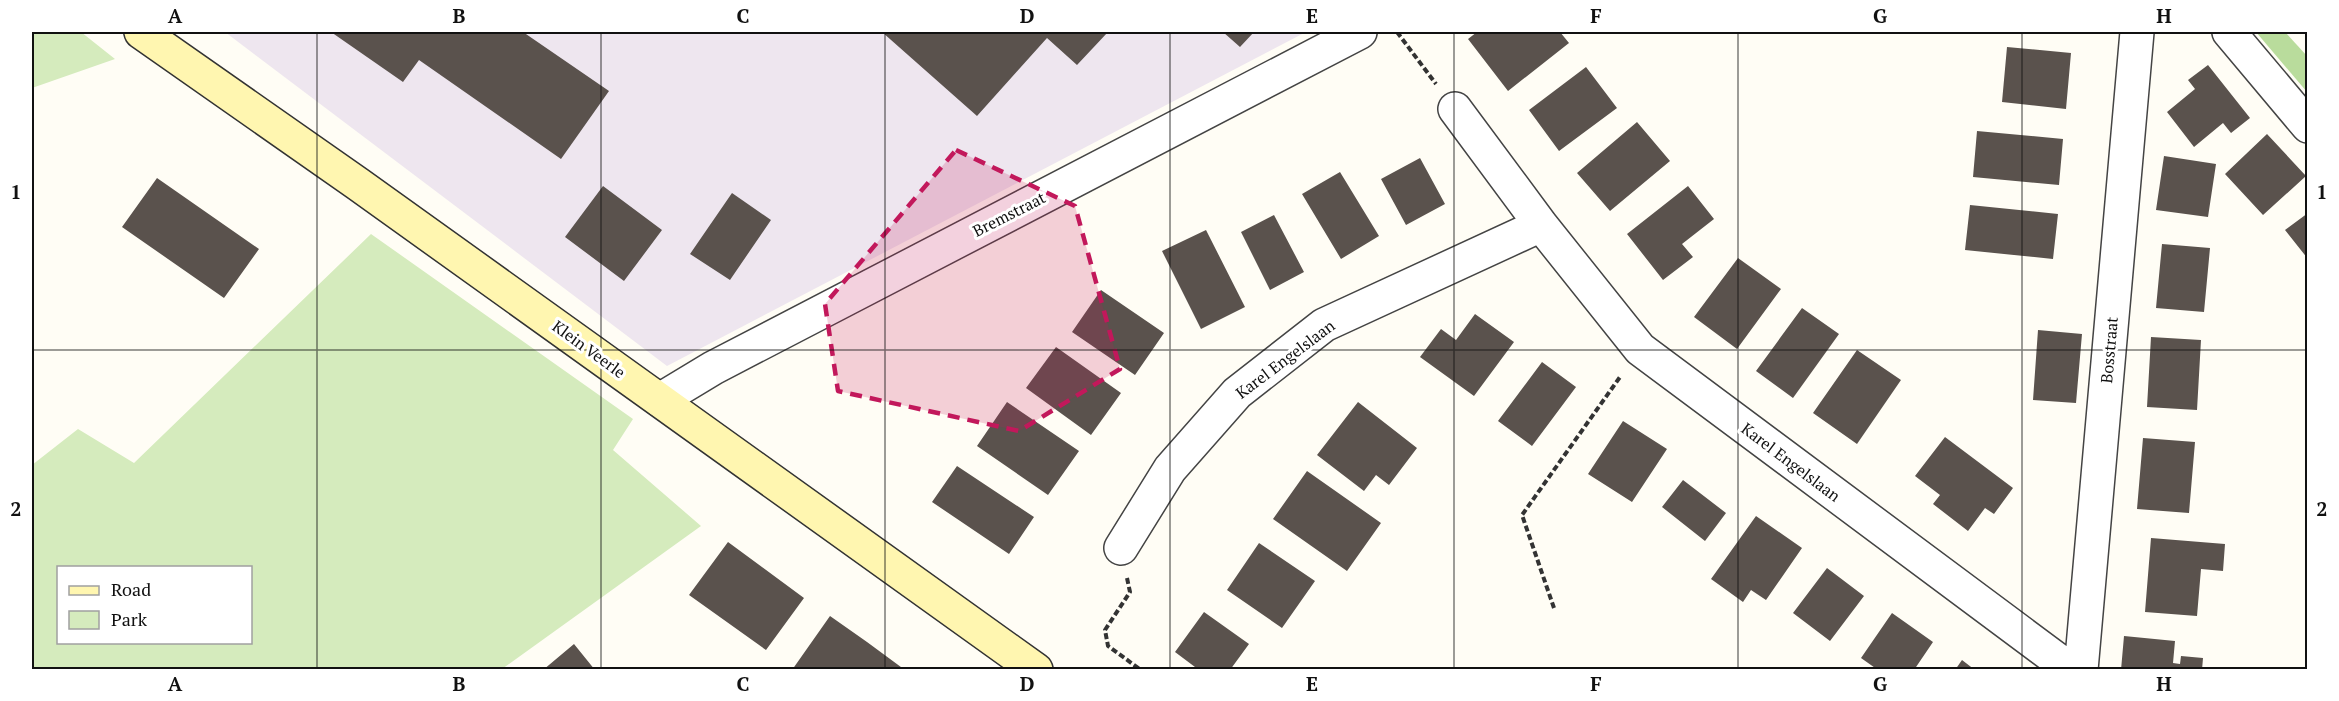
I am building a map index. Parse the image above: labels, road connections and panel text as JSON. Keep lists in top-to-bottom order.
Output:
{
  "streets": {
    "main road": ["Klein Veerle"],
    "street": ["Bremstraat", "Bosstraat", "Karel Engelslaan"]
  },
  "crossings": [
    ["Bremstraat", "Klein Veerle"]
  ],
  "legend": ["Road", "Park"],
  "grid": {
    "columns": [
      "A",
      "B",
      "C",
      "D",
      "E",
      "F",
      "G",
      "H"
    ],
    "rows": ["1", "2"]
  }
}
